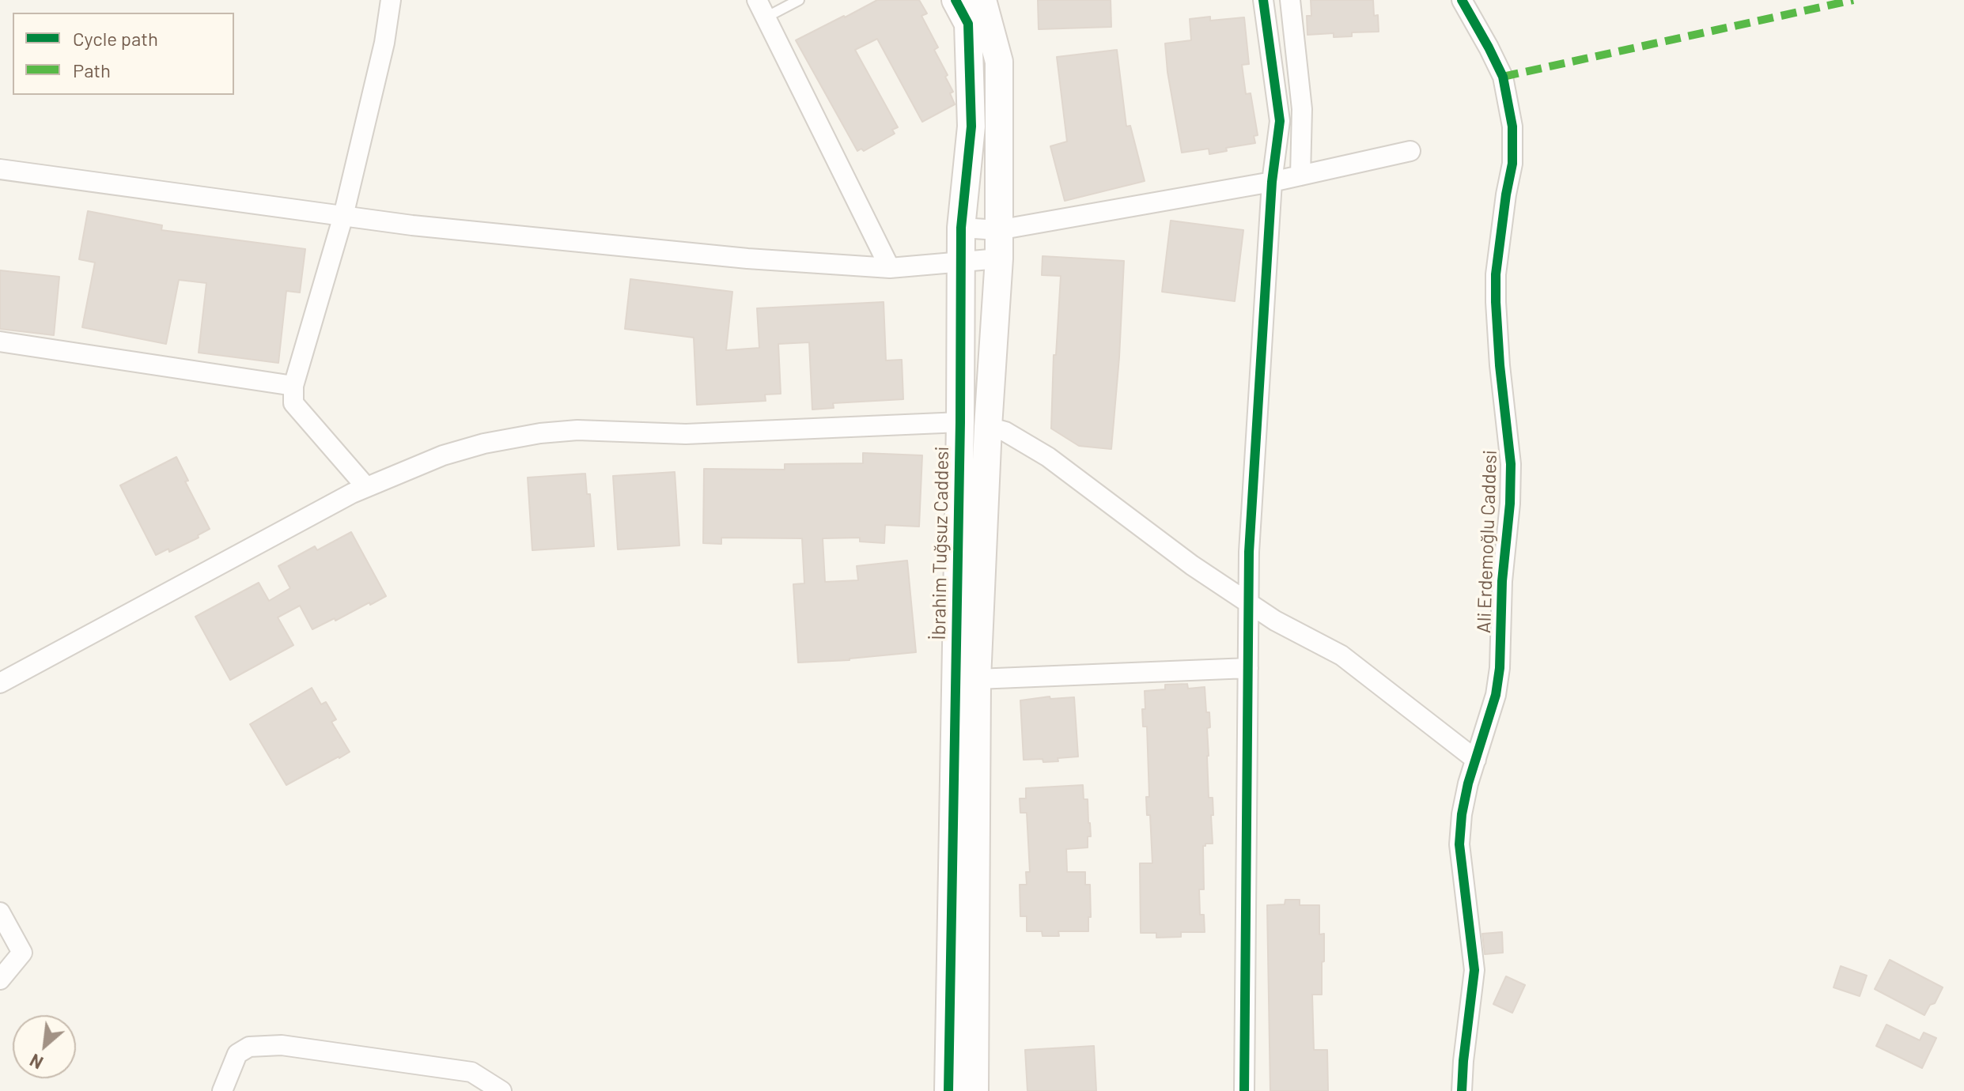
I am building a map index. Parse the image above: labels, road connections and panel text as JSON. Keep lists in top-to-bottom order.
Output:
{
  "streets": {
    "street": ["Ali Erdemoğlu Caddesi", "İbrahim Tuğsuz Caddesi"]
  },
  "legend": ["Cycle path", "Path"],
  "north": "bottom left"
}
